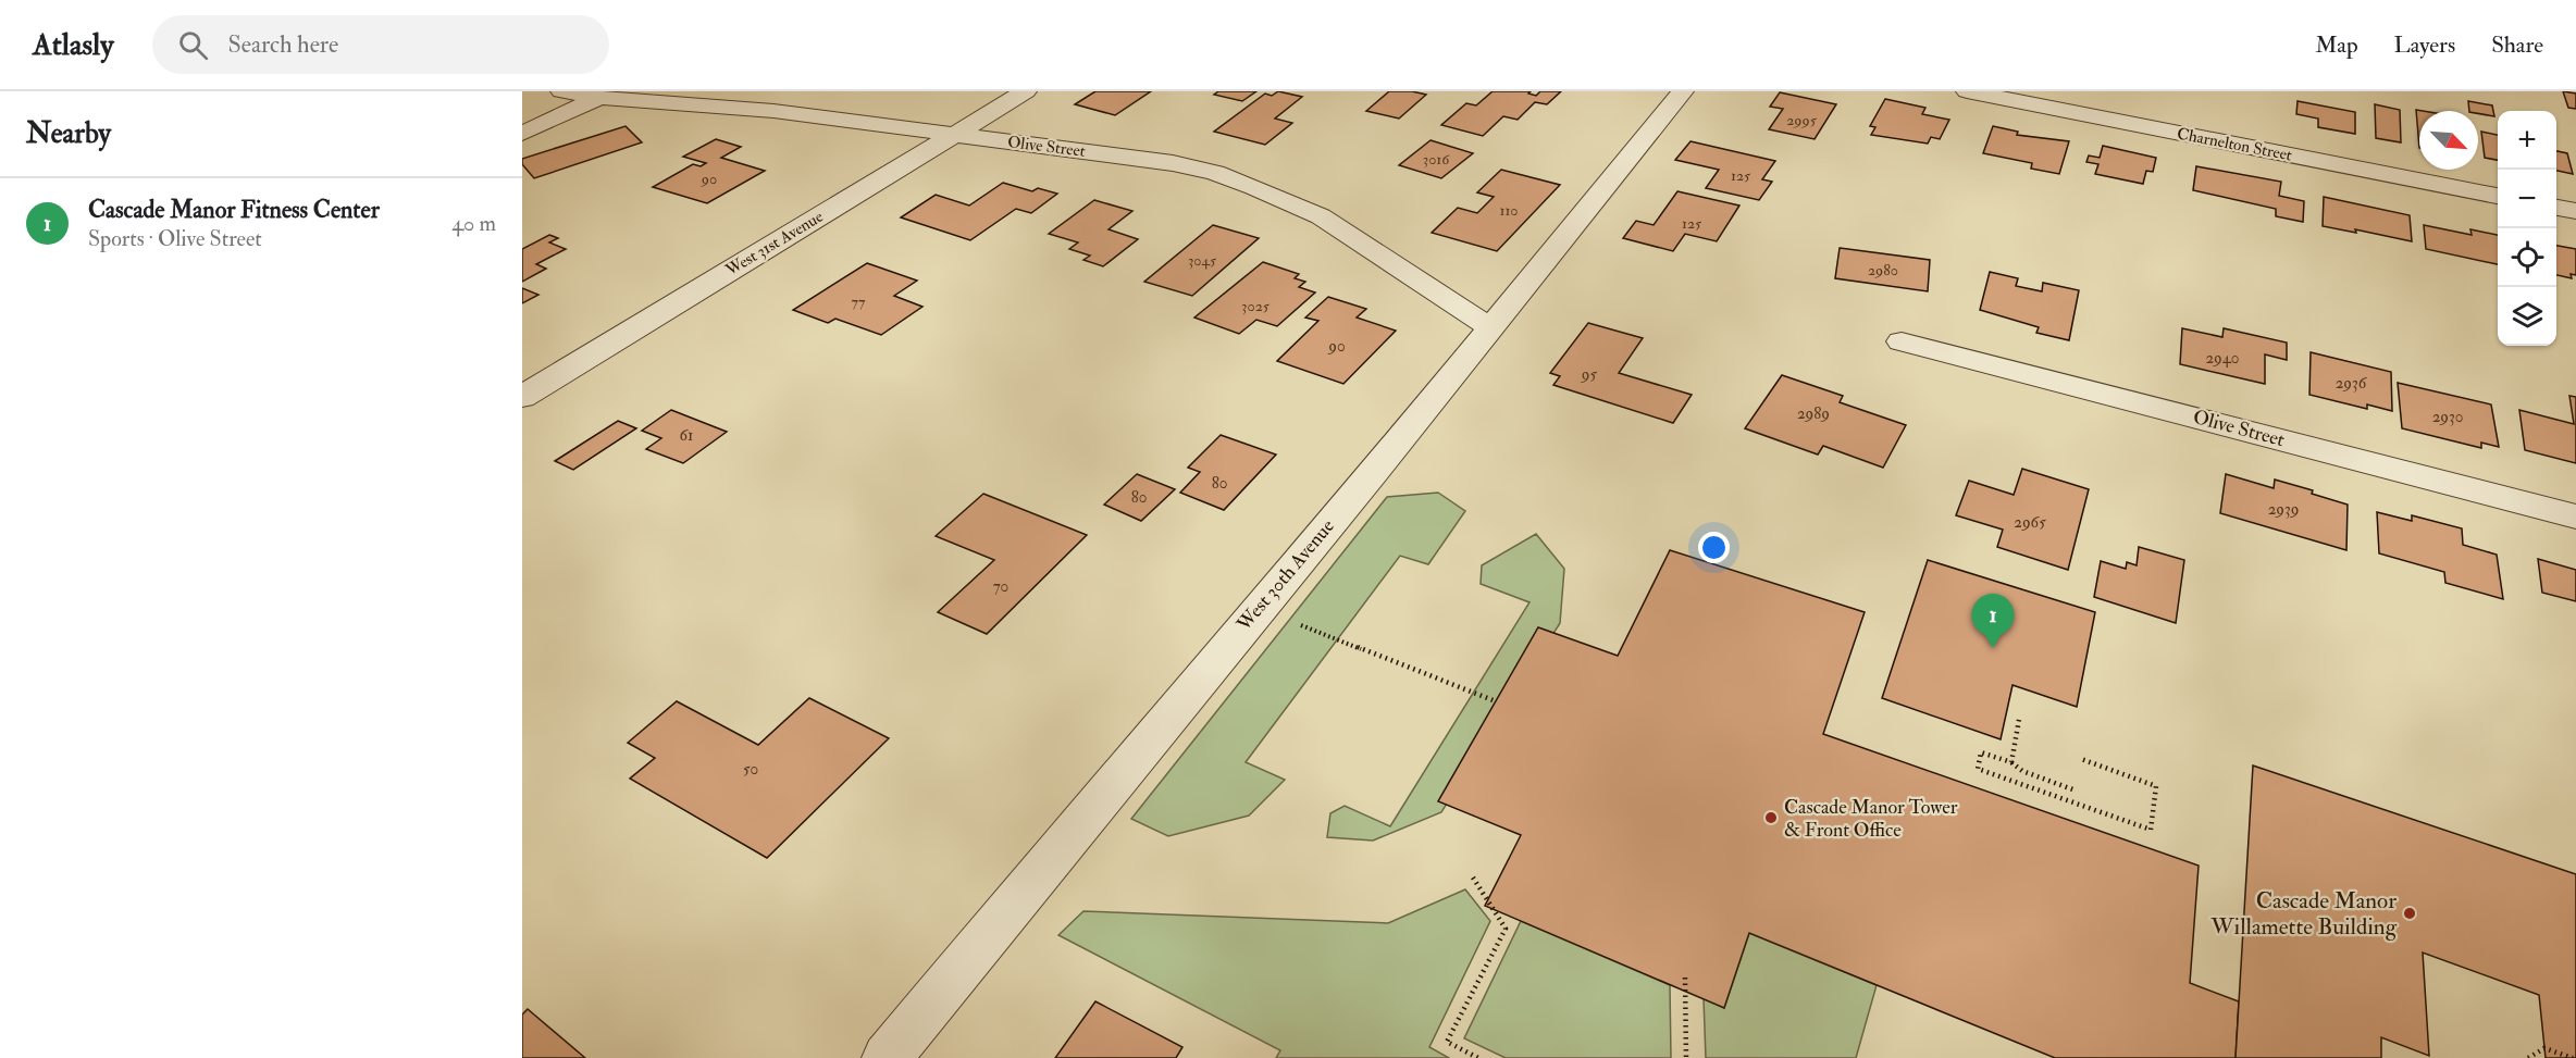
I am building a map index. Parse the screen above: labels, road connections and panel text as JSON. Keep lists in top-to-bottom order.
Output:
{
  "streets": {
    "street": [
      "Charnelton Street",
      "Olive Street",
      "West 31st Avenue",
      "West 30th Avenue"
    ]
  },
  "crossings": [
    ["Olive Street", "West 31st Avenue"],
    ["Olive Street", "West 30th Avenue"]
  ],
  "places": ["Cascade Manor Tower & Front Office", "Cascade Manor Willamette Building"],
  "house_numbers": [
    "2995",
    "3016",
    "125",
    "90",
    "110",
    "125",
    "3045",
    "2980",
    "77",
    "3025",
    "90",
    "2940",
    "95",
    "2936",
    "2989",
    "2930",
    "61",
    "80",
    "80",
    "2939",
    "2965",
    "70",
    "50"
  ],
  "north": "bottom right",
  "page": {
    "header": "Atlasly",
    "search": "Search here",
    "nav": ["Map", "Layers", "Share"],
    "heading": "Nearby",
    "map_buttons": ["+", "−"],
    "list": [
      {
        "mark": "1",
        "name": "Cascade Manor Fitness Center",
        "note": "Sports · Olive Street",
        "value": "40 m"
      }
    ],
    "pins": "1"
  }
}
